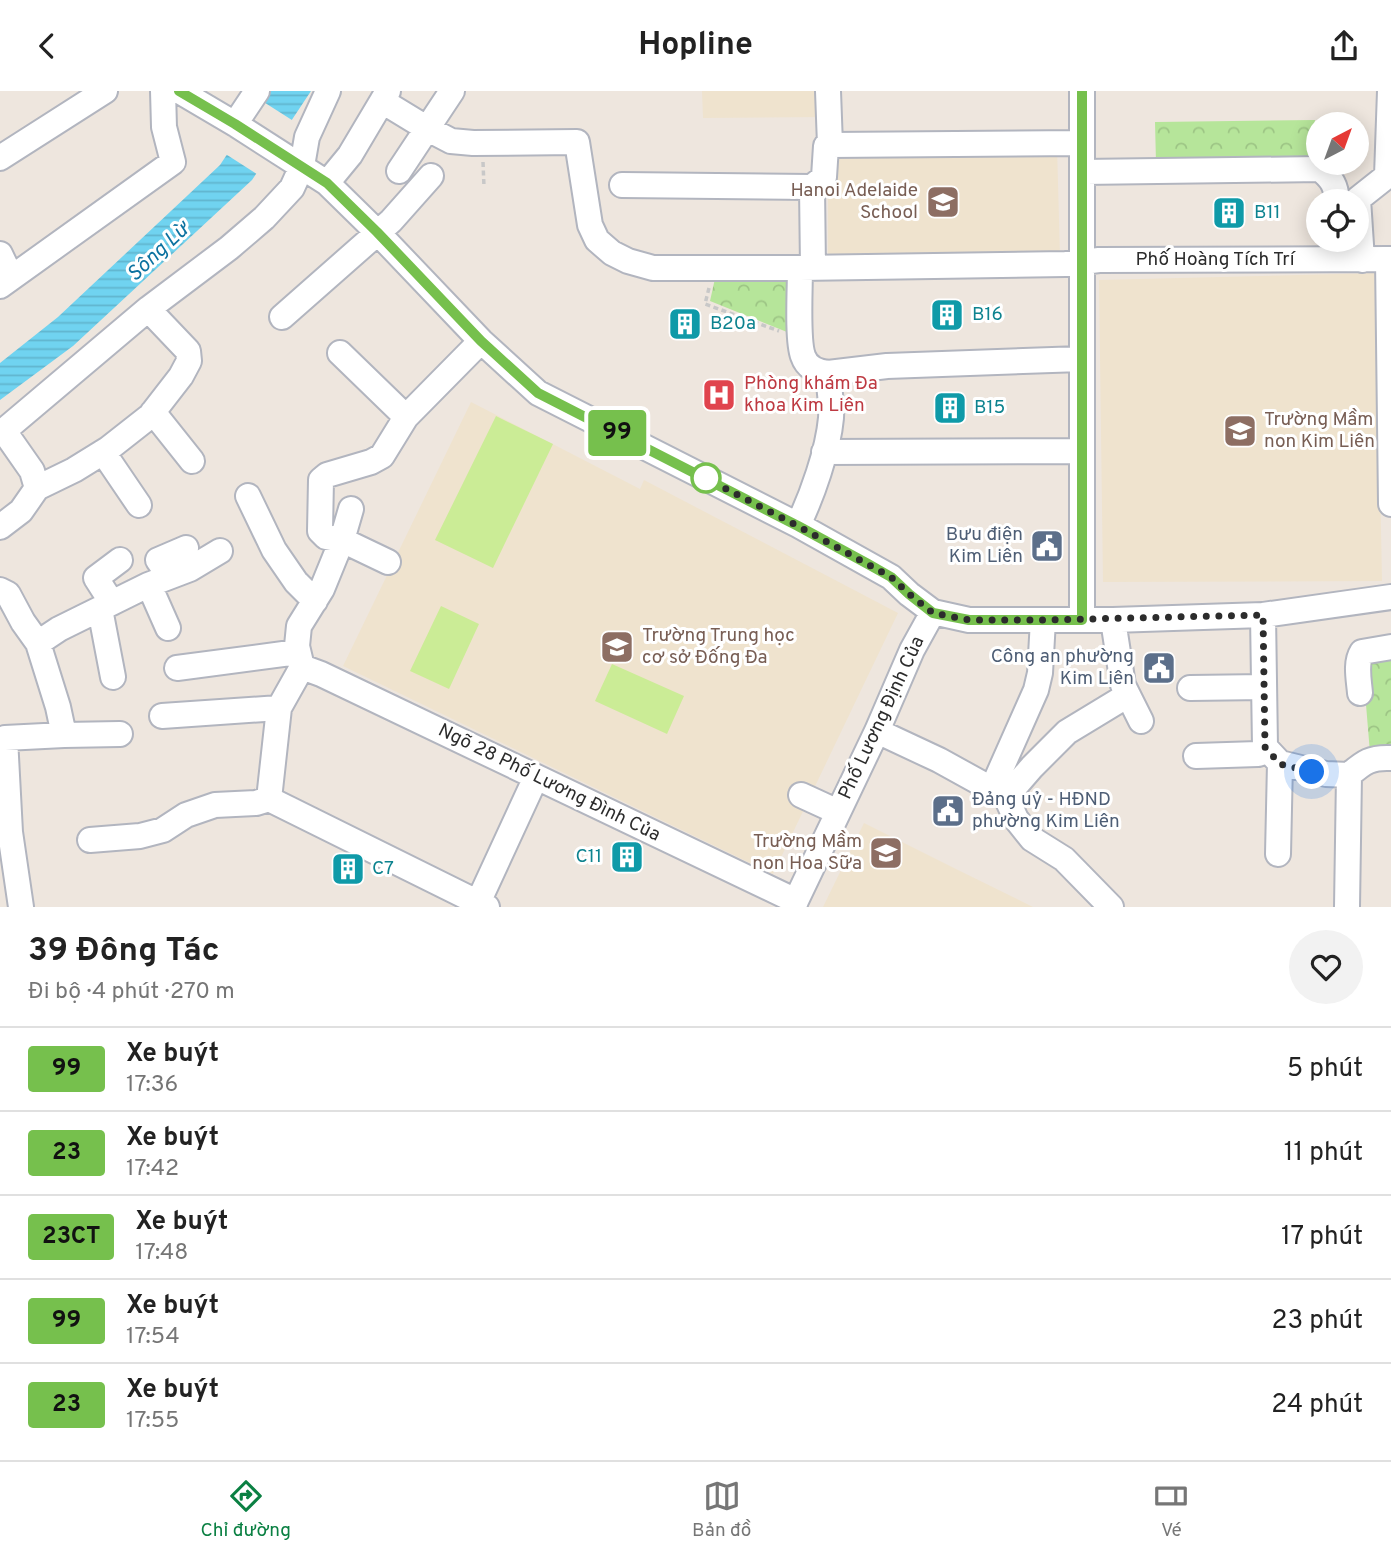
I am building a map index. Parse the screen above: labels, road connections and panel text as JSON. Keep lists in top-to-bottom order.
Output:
{
  "streets": {
    "street": ["Phố Hoàng Tích Trí", "Phố Lương Định Của", "Ngõ 28 Phố Lương Đình Của"]
  },
  "crossings": [
    ["Phố Lương Định Của", "Ngõ 28 Phố Lương Đình Của"]
  ],
  "water": ["Sông Lừ"],
  "places": {
    "school or university": [
      "Hanoi Adelaide School",
      "Trường Mầm non Kim Liên",
      "Trường Trung học cơ sở Đống Đa",
      "Trường Mầm non Hoa Sữa"
    ],
    "building": [
      "B11",
      "B16",
      "B20a",
      "B15",
      "C11",
      "C7"
    ],
    "hospital": ["Phòng khám Đa khoa Kim Liên"],
    "public building": ["Bưu điện Kim Liên", "Công an phường Kim Liên", "Đảng uỷ - HĐND phường Kim Liên"]
  },
  "lines": ["bus line 99"],
  "north": "top right",
  "page": {
    "header": "Hopline",
    "on_map": "99",
    "heading": ["39 Đông Tác", "Đi bộ · 4 phút · 270 m"],
    "list": [
      {
        "mark": "99",
        "name": "Xe buýt",
        "note": "17:36",
        "value": "5 phút"
      },
      {
        "mark": "23",
        "name": "Xe buýt",
        "note": "17:42",
        "value": "11 phút"
      },
      {
        "mark": "23CT",
        "name": "Xe buýt",
        "note": "17:48",
        "value": "17 phút"
      },
      {
        "mark": "99",
        "name": "Xe buýt",
        "note": "17:54",
        "value": "23 phút"
      },
      {
        "mark": "23",
        "name": "Xe buýt",
        "note": "17:55",
        "value": "24 phút"
      }
    ],
    "tabs": ["Chỉ đường", "Bản đồ", "Vé"]
  }
}
